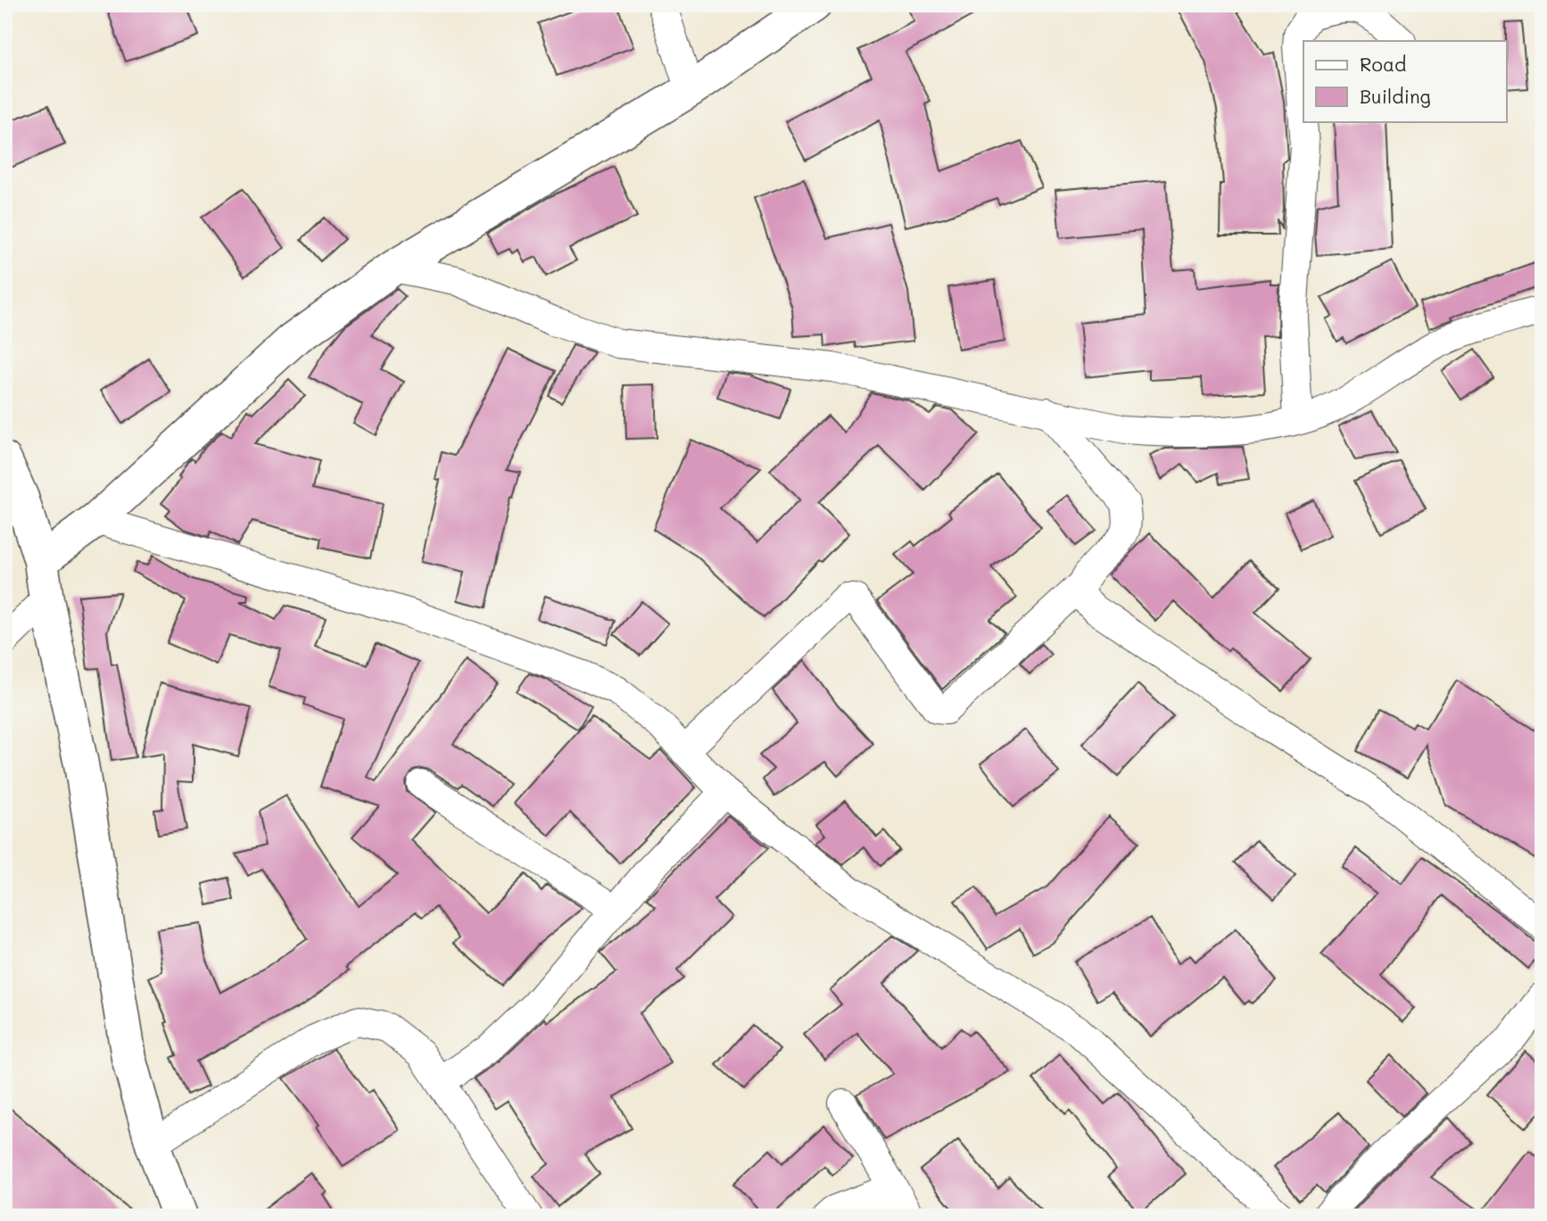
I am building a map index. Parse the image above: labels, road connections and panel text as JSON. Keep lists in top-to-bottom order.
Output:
{
  "legend": ["Road", "Building"]
}
